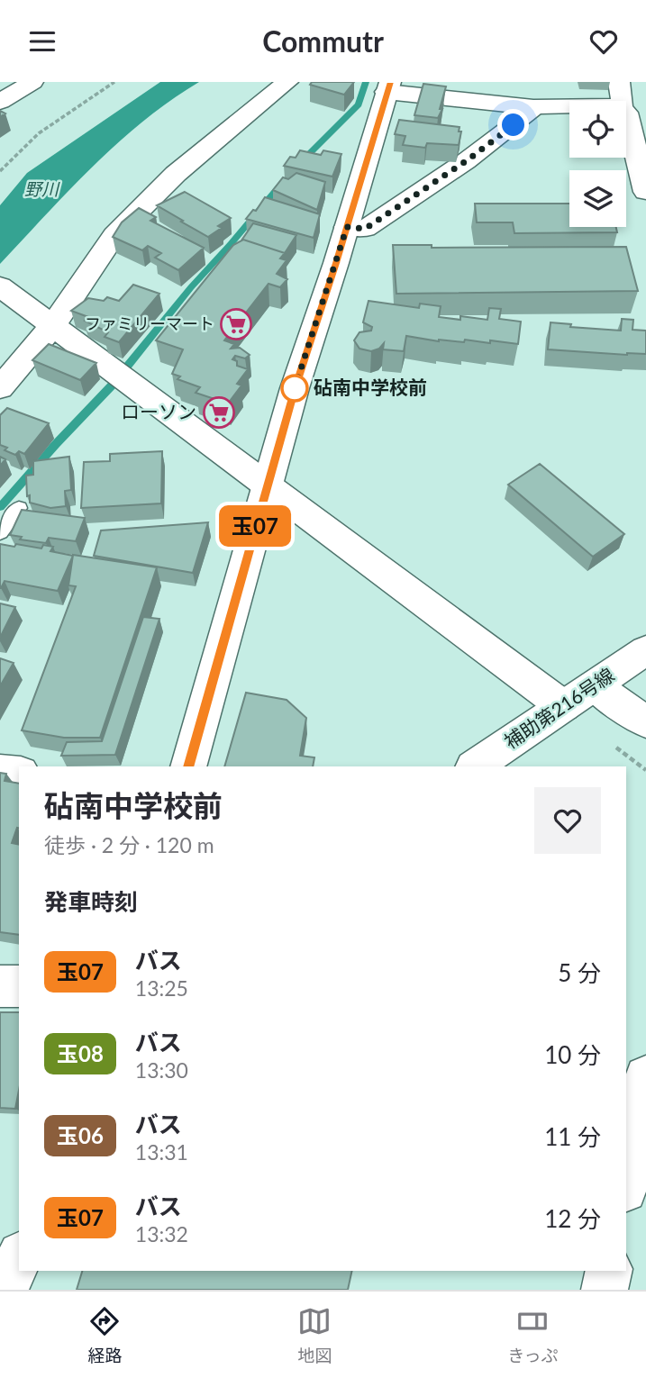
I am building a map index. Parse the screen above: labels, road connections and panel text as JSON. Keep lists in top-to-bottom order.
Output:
{
  "streets": {
    "street": ["補助第216号線"]
  },
  "water": ["野川"],
  "places": {
    "supermarket": ["ファミリーマート", "ローソン"],
    "other": ["砧南中学校前"]
  },
  "lines": ["bus line 玉07"],
  "page": {
    "header": "Commutr",
    "on_map": "玉07",
    "heading": [
      ["砧南中学校前", "徒歩 · 2 分 · 120 m"],
      "発車時刻"
    ],
    "list": [
      {
        "mark": "玉07",
        "name": "バス",
        "note": "13:25",
        "value": "5 分"
      },
      {
        "mark": "玉08",
        "name": "バス",
        "note": "13:30",
        "value": "10 分"
      },
      {
        "mark": "玉06",
        "name": "バス",
        "note": "13:31",
        "value": "11 分"
      },
      {
        "mark": "玉07",
        "name": "バス",
        "note": "13:32",
        "value": "12 分"
      }
    ],
    "tabs": ["経路", "地図", "きっぷ"]
  }
}
